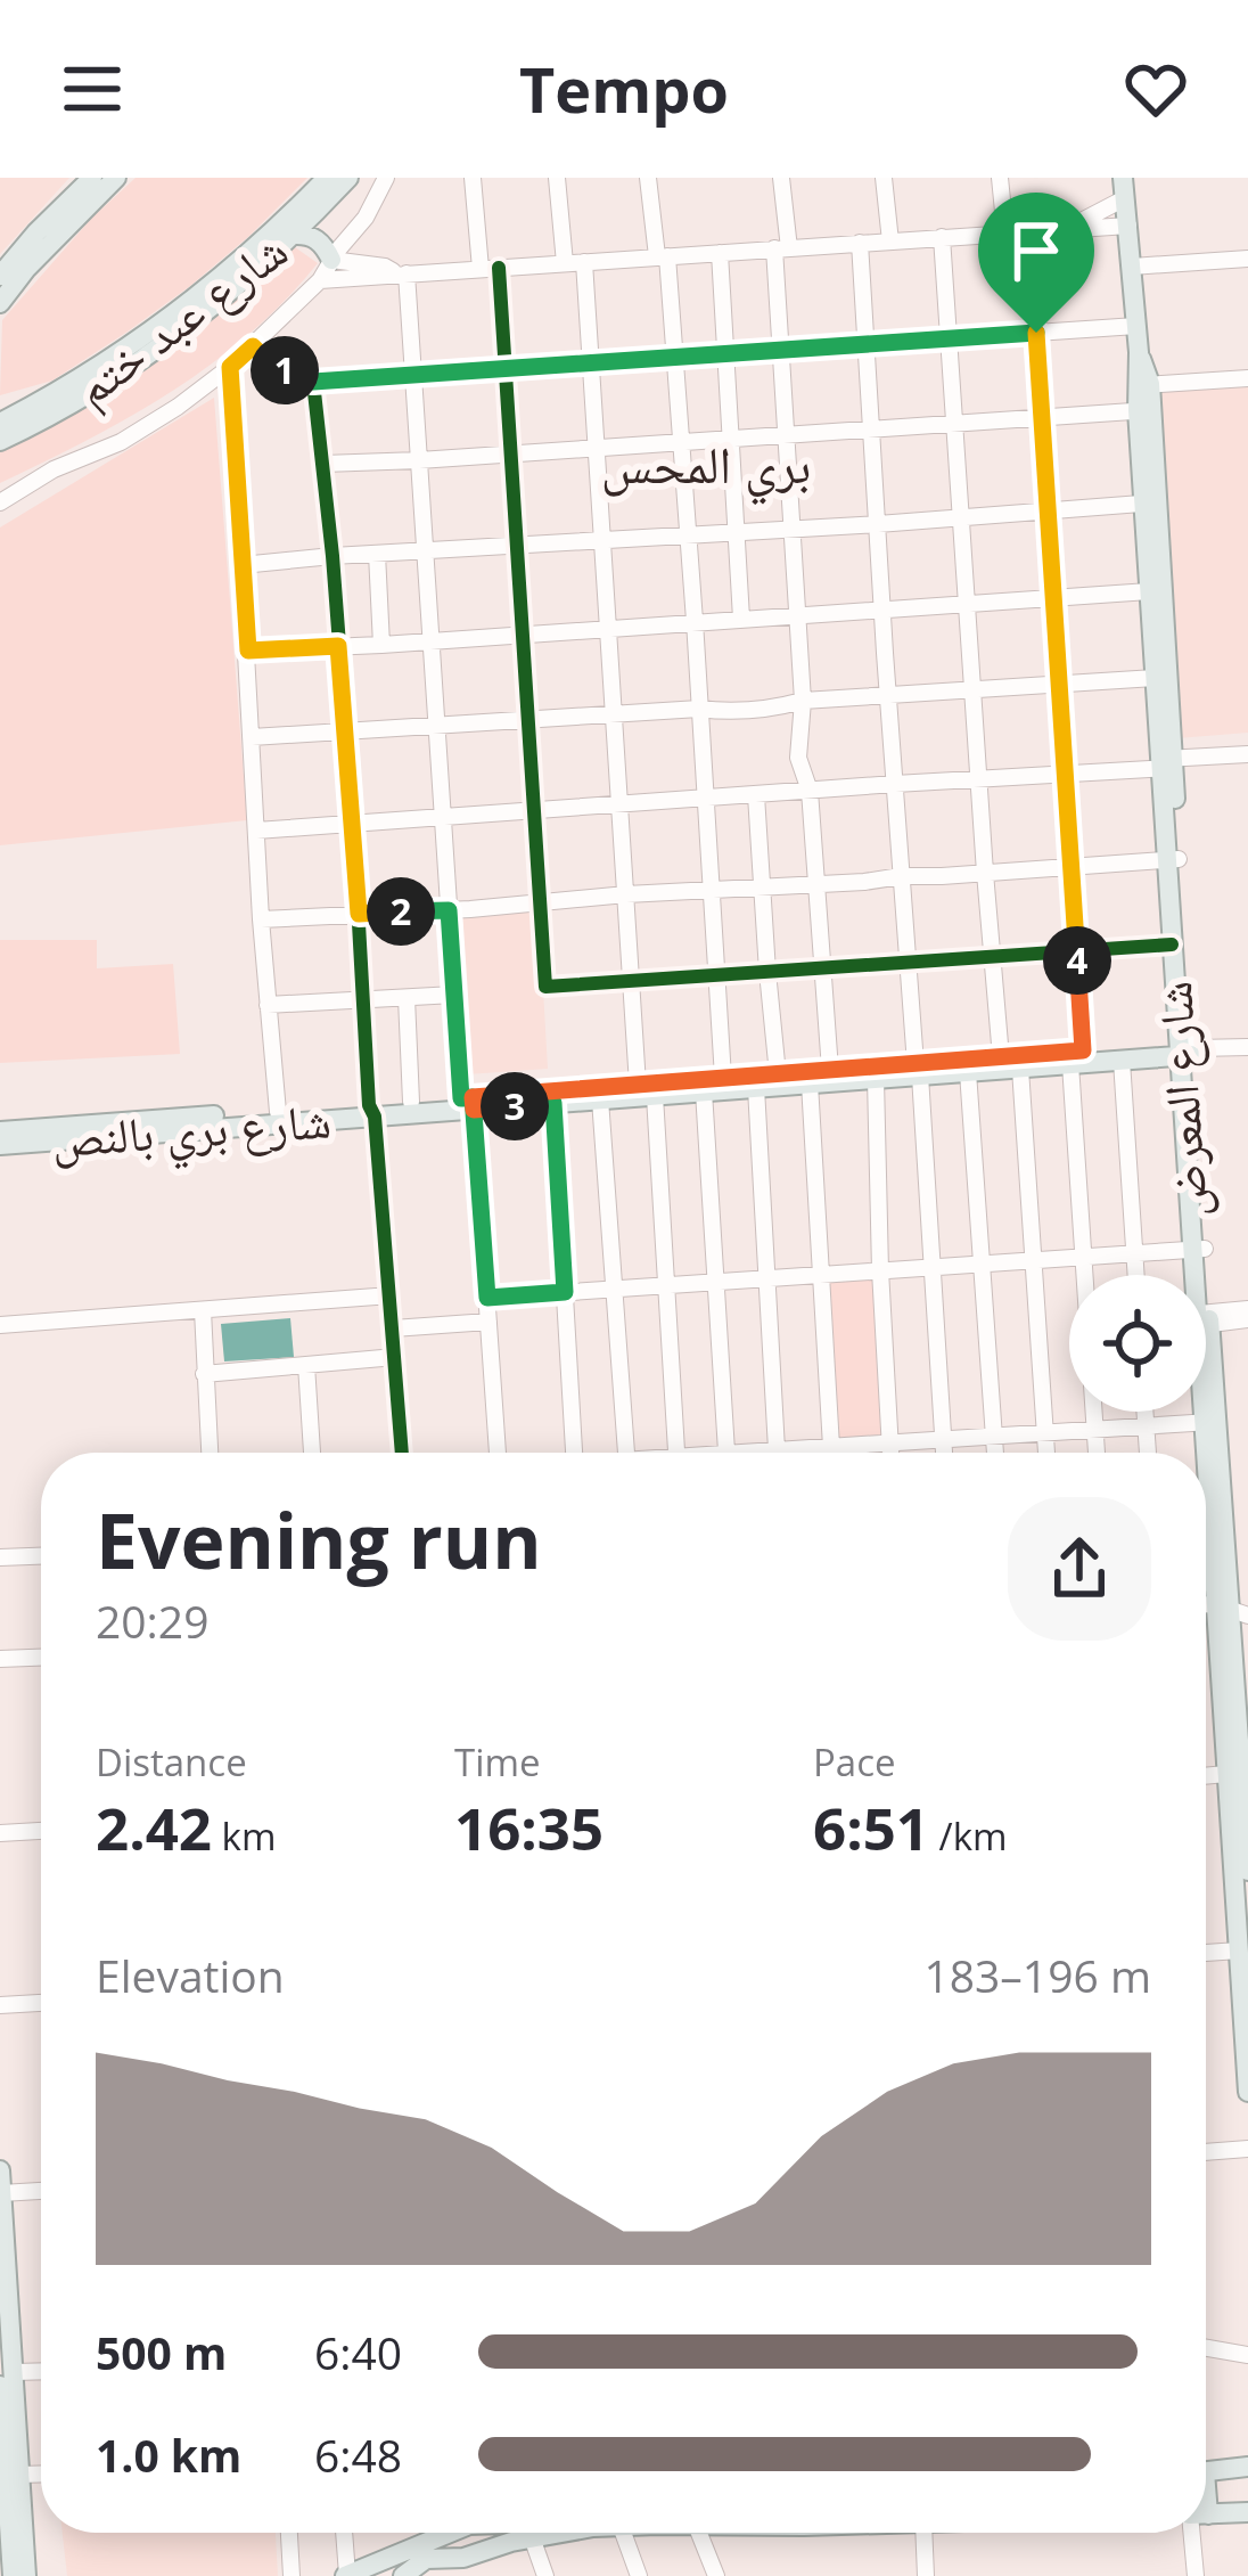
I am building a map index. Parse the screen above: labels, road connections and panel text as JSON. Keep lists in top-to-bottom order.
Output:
{
  "streets": {
    "main road": ["شارع عبد ختم", "شارع المعرض", "شارع بري بالنص"]
  },
  "crossings": [
    ["شارع المعرض", "شارع بري بالنص"]
  ],
  "districts": ["بري المحس"],
  "page": {
    "header": "Tempo",
    "pins": [
      "1",
      "2",
      "4",
      "3"
    ],
    "heading": ["Evening run", "20:29"],
    "stats": [
      ["Distance", "2.42 km"],
      ["Time", "16:35"],
      ["Pace", "6:51 /km"]
    ],
    "chart": ["Elevation", "183–196 m"],
    "list": [
      {
        "name": "500 m",
        "note": "6:40"
      },
      {
        "name": "1.0 km",
        "note": "6:48"
      }
    ]
  }
}
